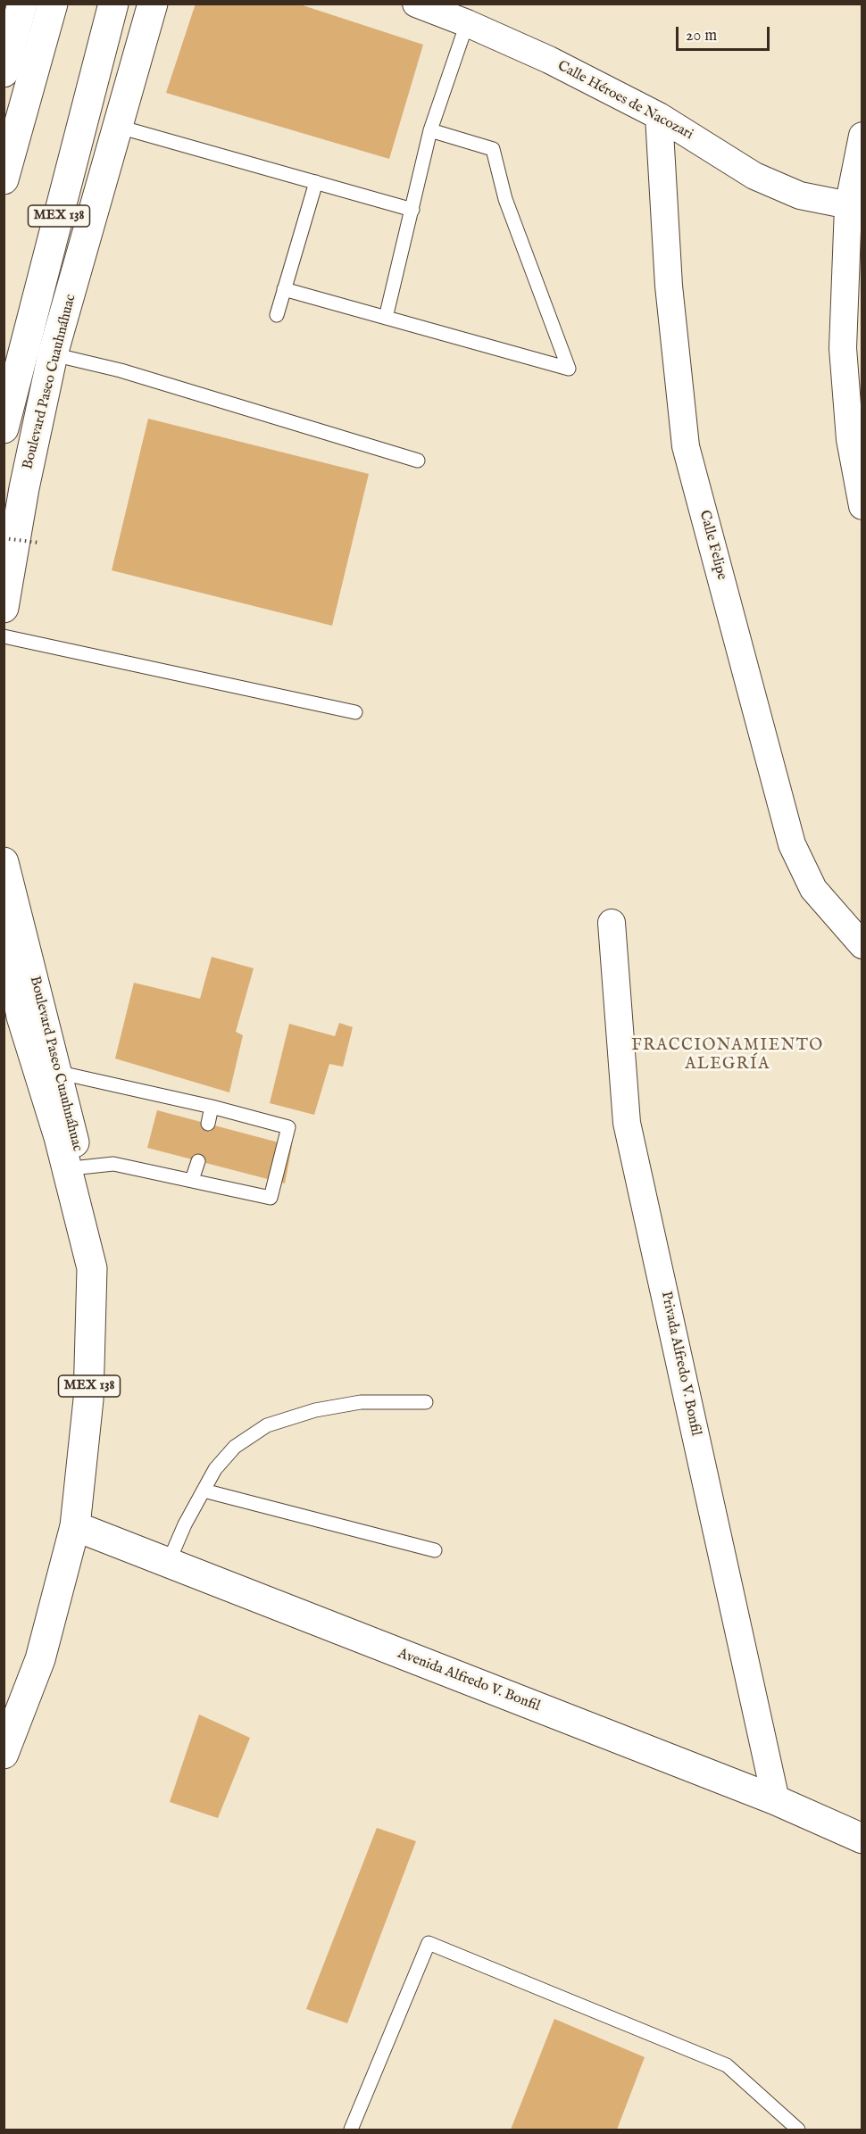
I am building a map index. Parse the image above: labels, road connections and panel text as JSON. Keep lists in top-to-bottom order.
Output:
{
  "streets": {
    "main road": ["MEX 138", "Boulevard Paseo Cuauhnáhuac", "Avenida Alfredo V. Bonfil"],
    "street": ["Calle Héroes de Nacozari", "Calle Felipe", "Privada Alfredo V. Bonfil"]
  },
  "crossings": [
    ["Calle Héroes de Nacozari", "Calle Felipe"],
    ["Boulevard Paseo Cuauhnáhuac", "Avenida Alfredo V. Bonfil"],
    ["Privada Alfredo V. Bonfil", "Avenida Alfredo V. Bonfil"]
  ],
  "districts": ["FRACCIONAMIENTO ALEGRÍA"],
  "scale_bar": "20 m"
}
